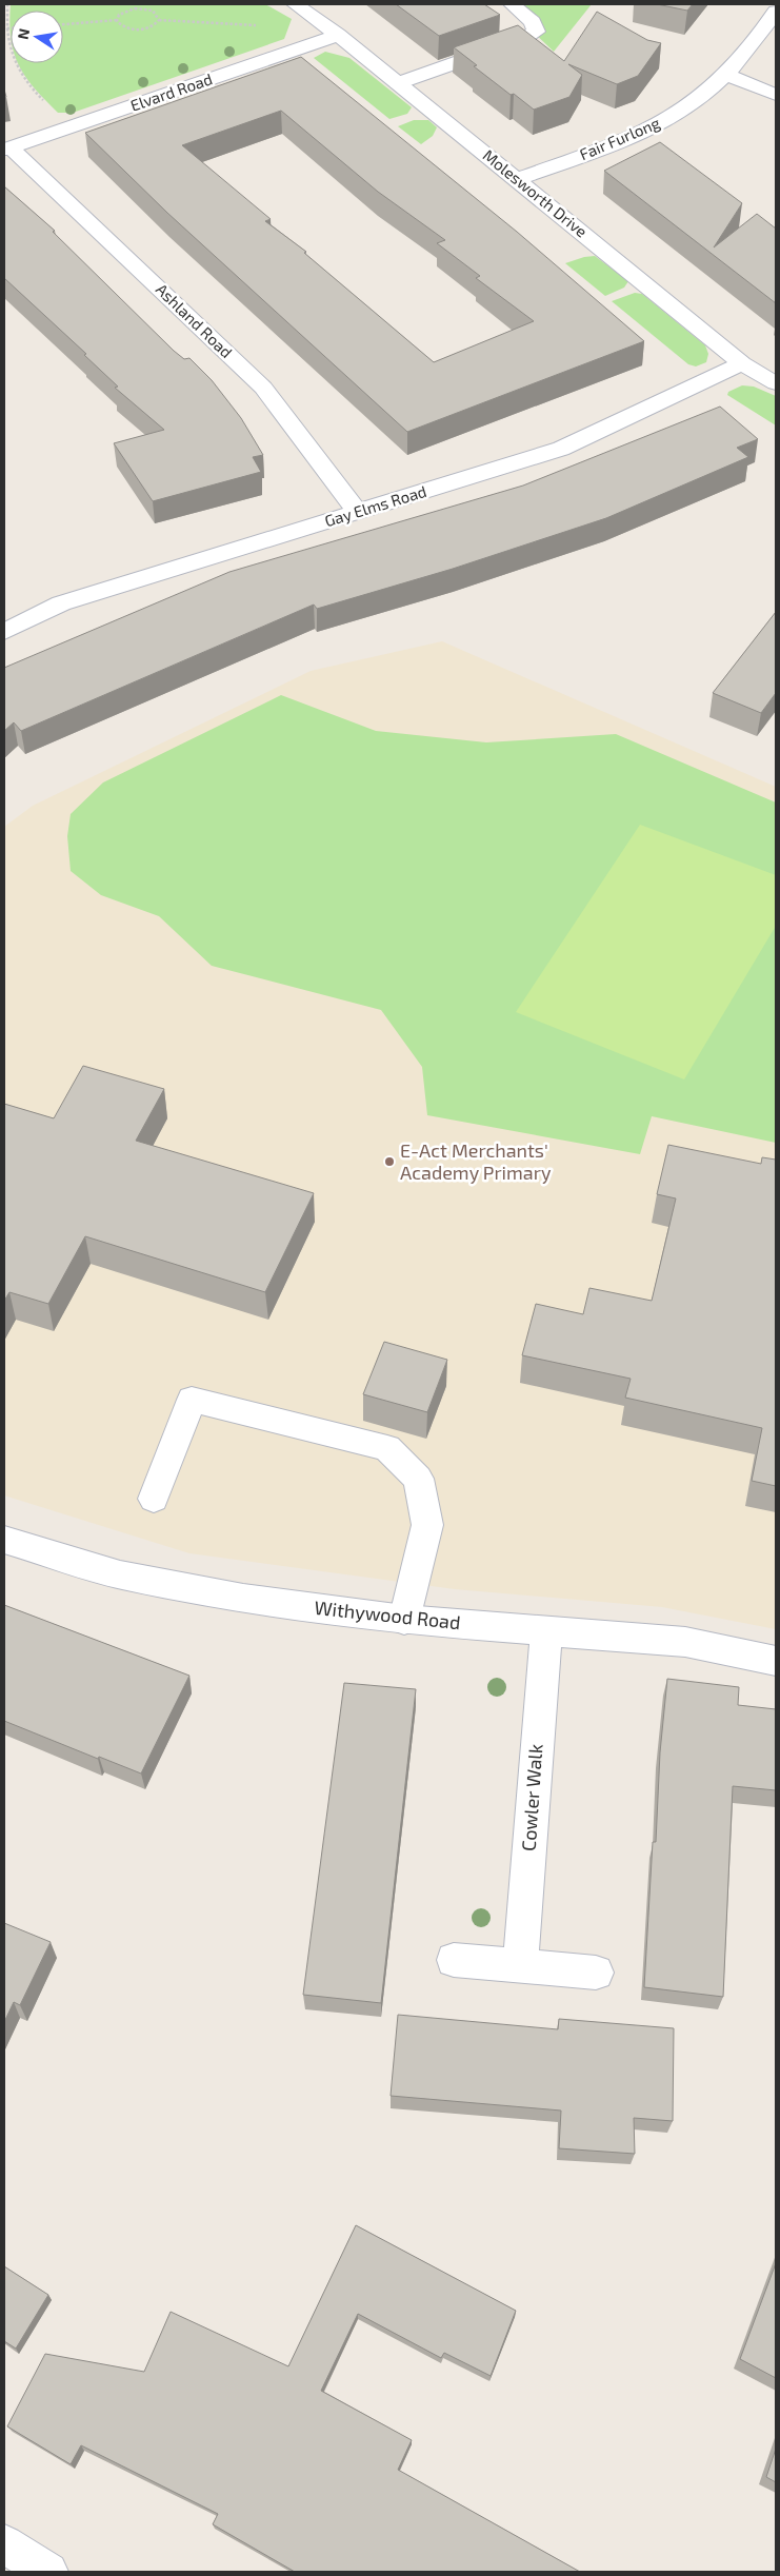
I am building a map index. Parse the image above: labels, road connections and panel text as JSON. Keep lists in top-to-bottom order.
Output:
{
  "streets": {
    "street": [
      "Elvard Road",
      "Fair Furlong",
      "Molesworth Drive",
      "Ashland Road",
      "Gay Elms Road",
      "Withywood Road",
      "Cowler Walk"
    ]
  },
  "crossings": [
    ["Elvard Road", "Molesworth Drive"],
    ["Elvard Road", "Ashland Road"],
    ["Fair Furlong", "Molesworth Drive"],
    ["Molesworth Drive", "Gay Elms Road"],
    ["Ashland Road", "Gay Elms Road"],
    ["Withywood Road", "Cowler Walk"]
  ],
  "places": ["E-Act Merchants' Academy Primary"],
  "north": "left"
}
